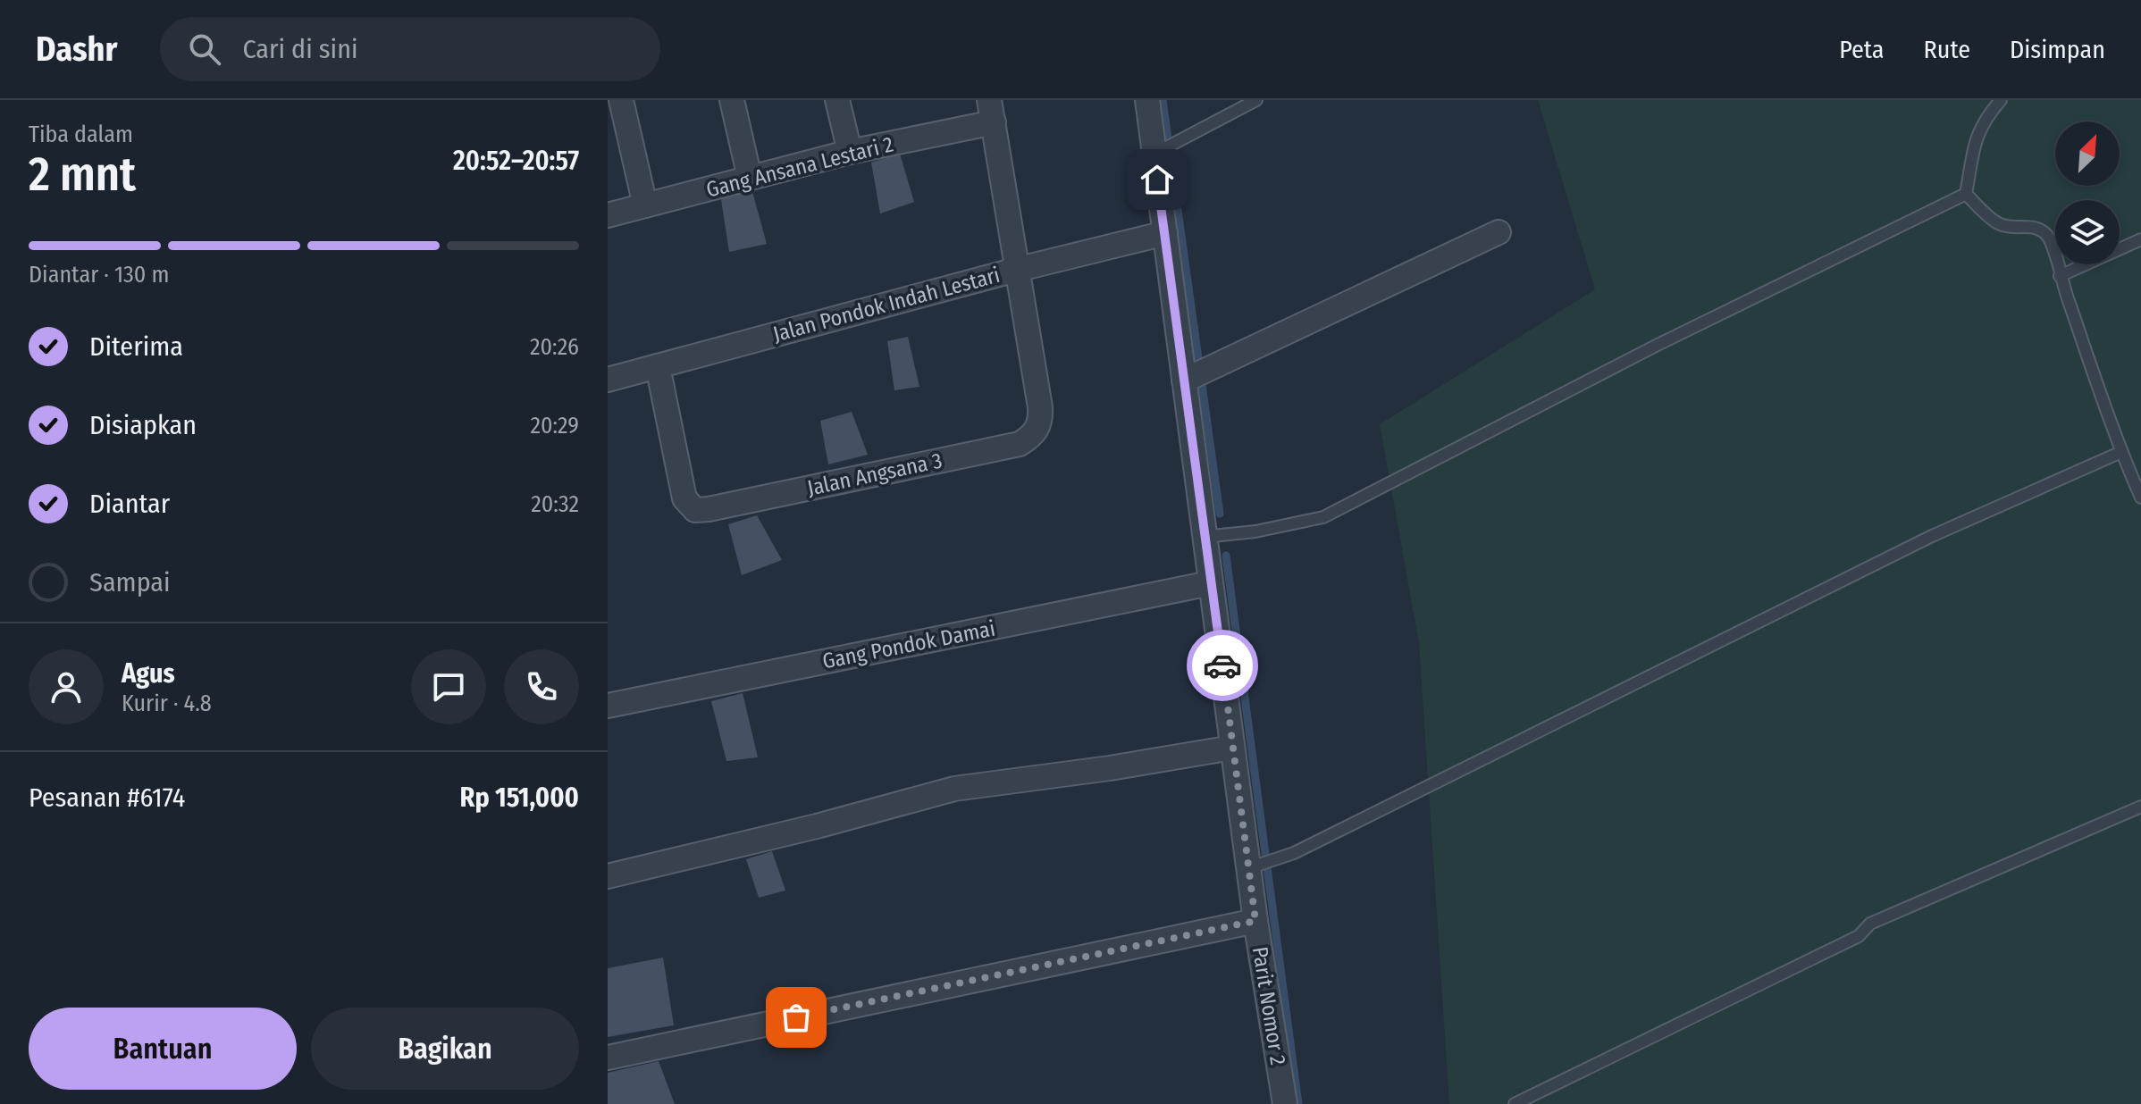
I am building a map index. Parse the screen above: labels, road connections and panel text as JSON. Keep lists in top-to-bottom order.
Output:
{
  "streets": {
    "street": [
      "Gang Ansana Lestari 2",
      "Jalan Pondok Indah Lestari",
      "Jalan Angsana 3",
      "Gang Pondok Damai",
      "Parit Nomor 2"
    ]
  },
  "crossings": [
    ["Jalan Pondok Indah Lestari", "Jalan Angsana 3"],
    ["Jalan Pondok Indah Lestari", "Parit Nomor 2"],
    ["Gang Pondok Damai", "Parit Nomor 2"]
  ],
  "north": "top right",
  "page": {
    "header": "Dashr",
    "search": "Cari di sini",
    "nav": ["Peta", "Rute", "Disimpan"],
    "heading": ["2 mnt", "Tiba dalam", "20:52–20:57"],
    "panel": [
      "Agus",
      "Kurir · 4.8",
      "Pesanan #6174",
      "Rp 151,000"
    ],
    "bar": "Diantar · 130 m",
    "list": [
      ["Diterima", "20:26"],
      ["Disiapkan", "20:29"],
      ["Diantar", "20:32"],
      "Sampai"
    ],
    "buttons": ["Bantuan", "Bagikan"]
  }
}
